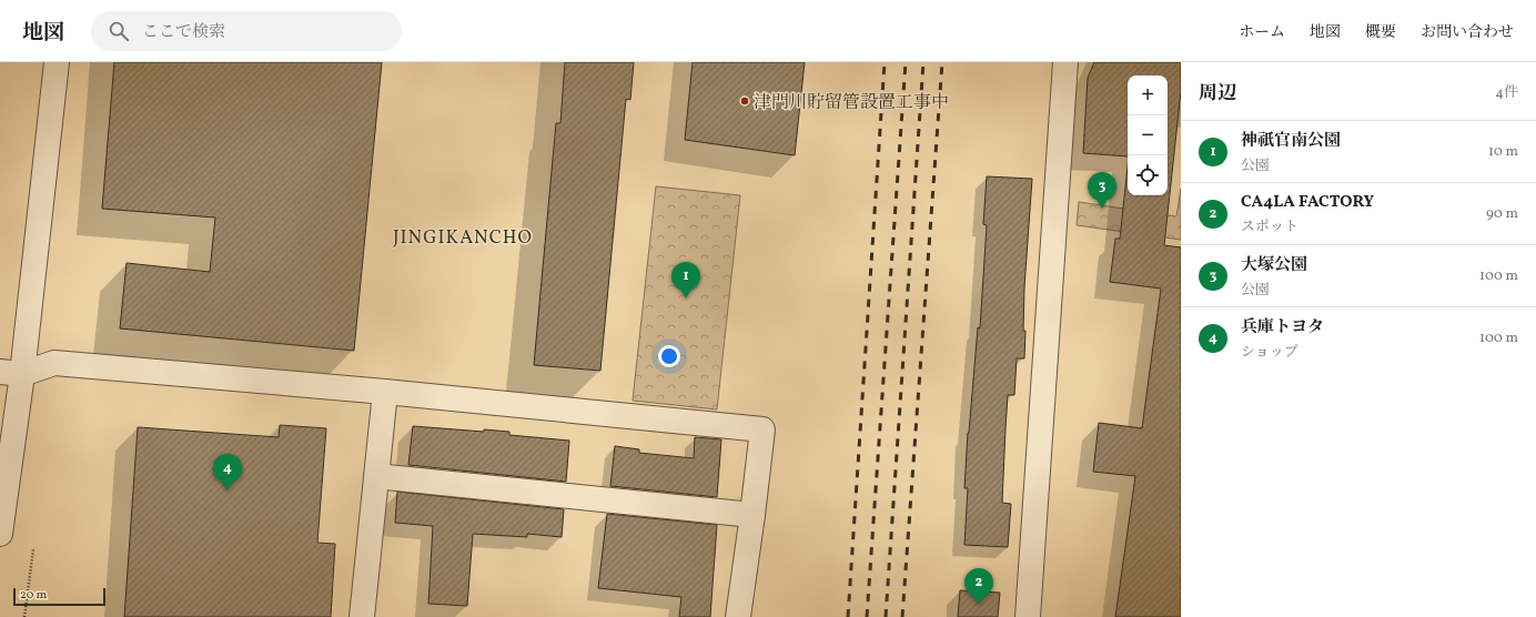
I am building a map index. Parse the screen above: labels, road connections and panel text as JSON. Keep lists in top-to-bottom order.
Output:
{
  "districts": ["JINGIKANCHO"],
  "places": ["津門川貯留管設置工事中"],
  "scale_bar": "20 m",
  "page": {
    "header": "地図",
    "search": "ここで検索",
    "nav": [
      "ホーム",
      "地図",
      "概要",
      "お問い合わせ"
    ],
    "heading": ["周辺", "4件"],
    "map_buttons": ["+", "−"],
    "list": [
      {
        "mark": "1",
        "name": "神祇官南公園",
        "note": "公園",
        "value": "10 m"
      },
      {
        "mark": "2",
        "name": "CA4LA FACTORY",
        "note": "スポット",
        "value": "90 m"
      },
      {
        "mark": "3",
        "name": "大塚公園",
        "note": "公園",
        "value": "100 m"
      },
      {
        "mark": "4",
        "name": "兵庫トヨタ",
        "note": "ショップ",
        "value": "100 m"
      }
    ],
    "pins": [
      "3",
      "1",
      "4",
      "2"
    ],
    "scale": "20 m"
  }
}
